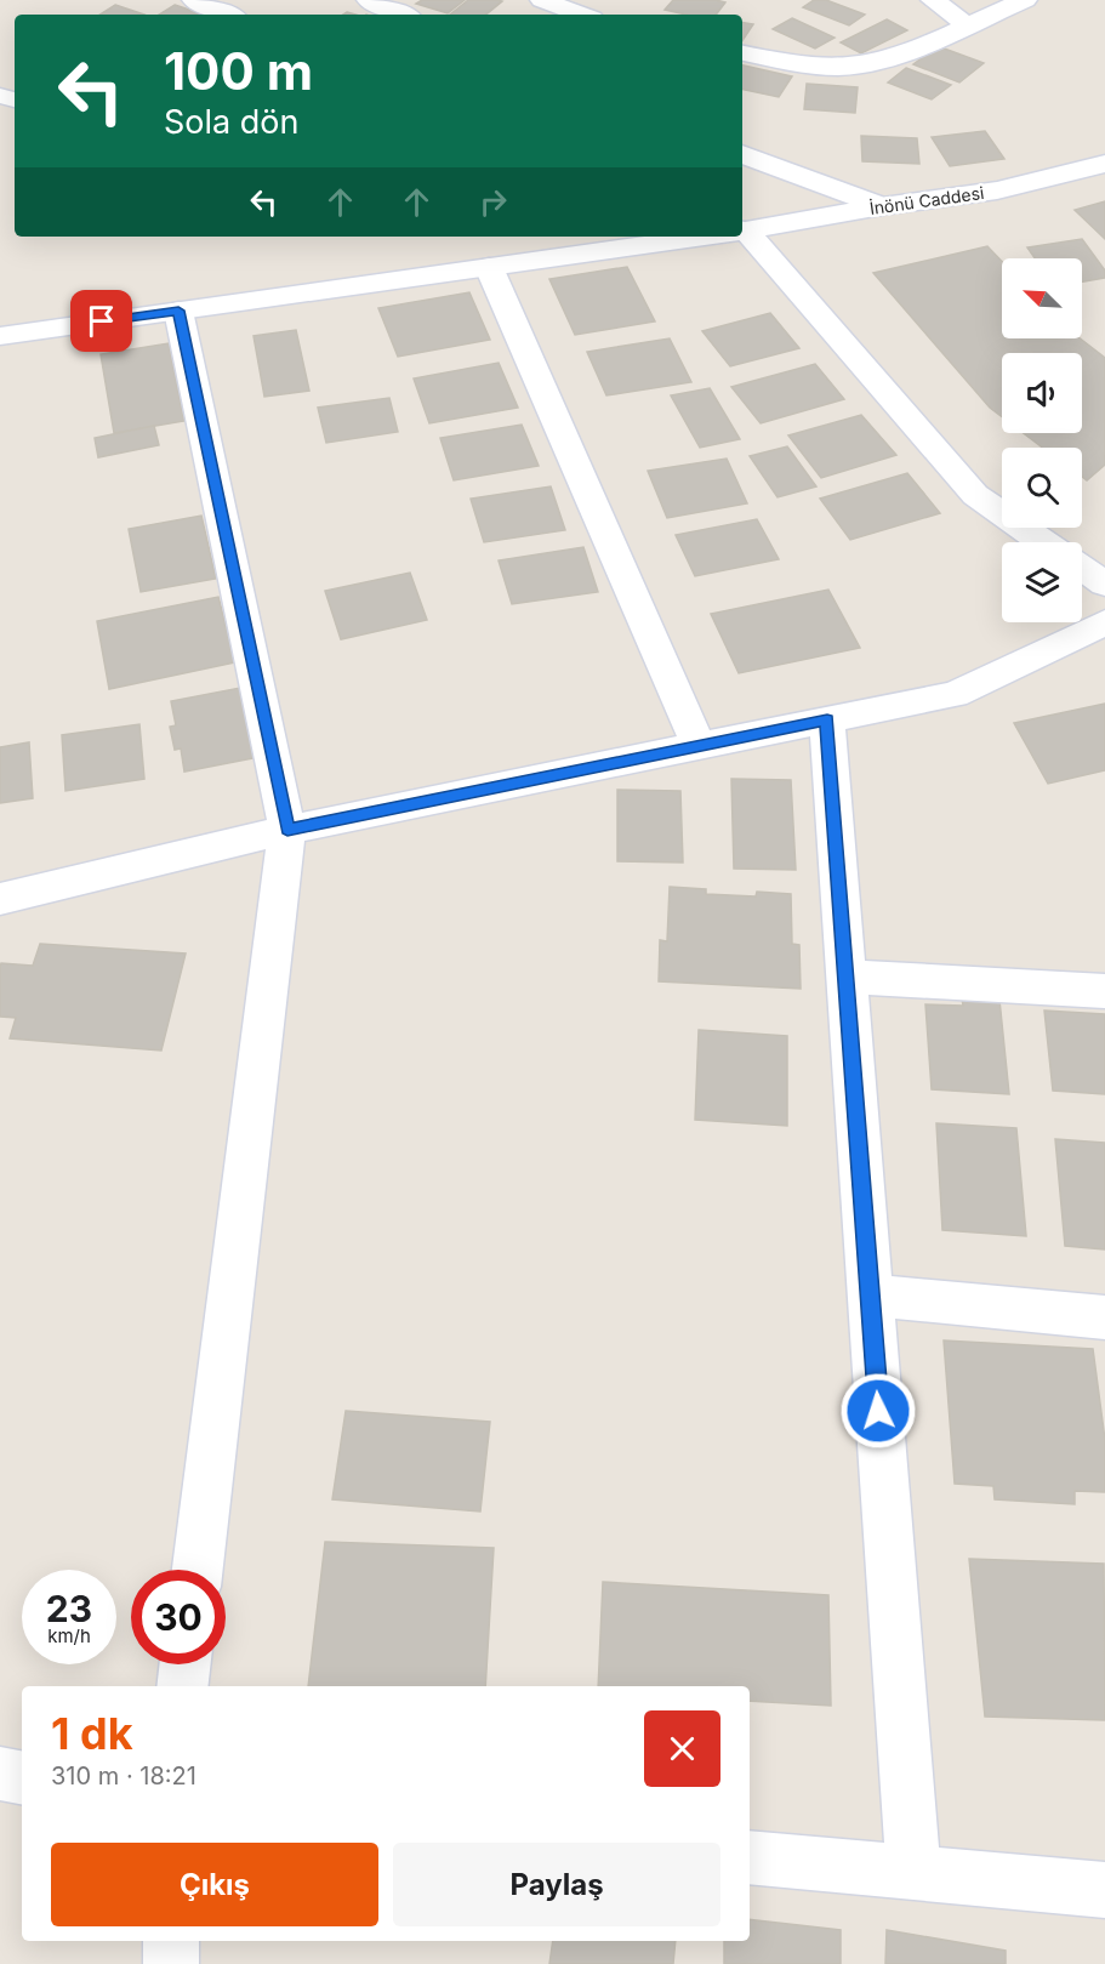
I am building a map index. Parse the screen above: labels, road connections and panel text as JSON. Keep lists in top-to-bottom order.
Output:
{
  "streets": {
    "street": ["İnönü Caddesi"]
  },
  "north": "top left",
  "page": {
    "turn": ["100 m", "Sola dön"],
    "speed": "23 km/h",
    "limit": "30",
    "heading": ["1 dk", "310 m · 18:21"],
    "buttons": ["Çıkış", "Paylaş"]
  }
}
